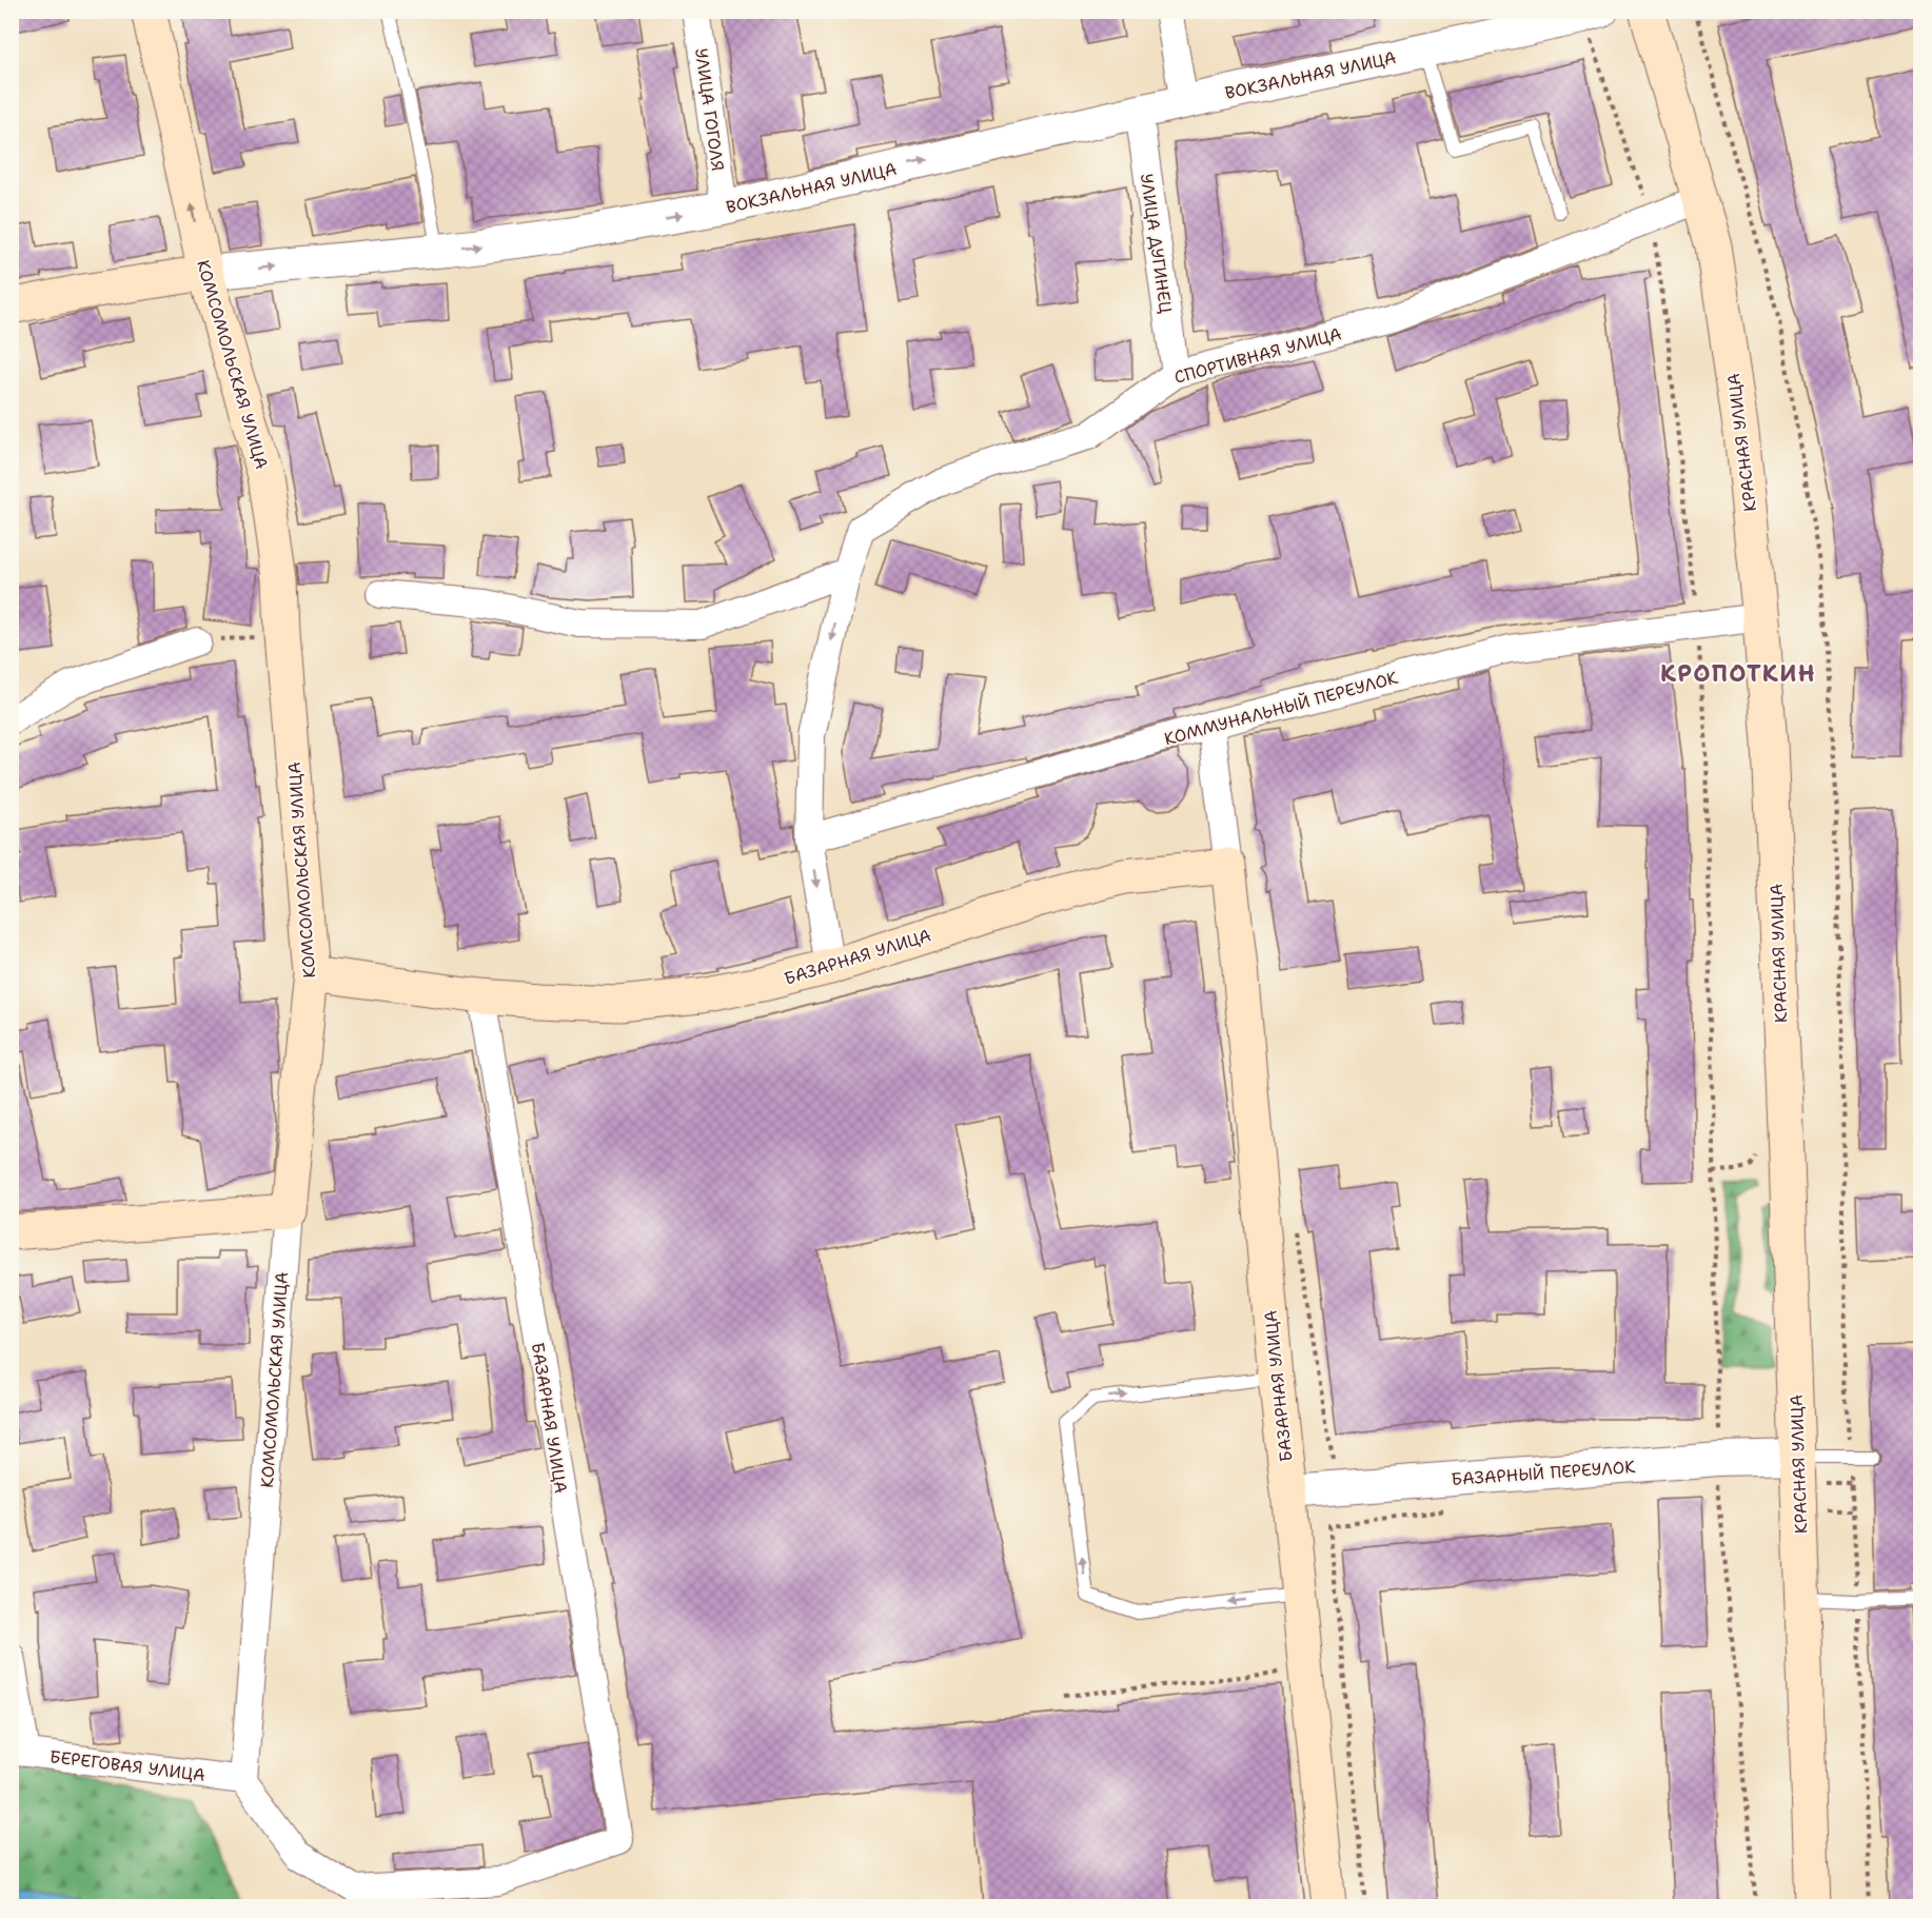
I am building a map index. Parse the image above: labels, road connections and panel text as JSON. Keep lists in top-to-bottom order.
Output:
{
  "streets": {
    "main road": [
      "ВОКЗАЛЬНАЯ УЛИЦА",
      "КОМСОМОЛЬСКАЯ УЛИЦА",
      "КРАСНАЯ УЛИЦА",
      "БАЗАРНАЯ УЛИЦА"
    ],
    "street": [
      "УЛИЦА ГОГОЛЯ",
      "УЛИЦА ДУГИНЕЦ",
      "СПОРТИВНАЯ УЛИЦА",
      "КОММУНАЛЬНЫЙ ПЕРЕУЛОК",
      "БАЗАРНЫЙ ПЕРЕУЛОК",
      "БЕРЕГОВАЯ УЛИЦА"
    ]
  },
  "crossings": [
    ["ВОКЗАЛЬНАЯ УЛИЦА", "УЛИЦА ГОГОЛЯ"],
    ["ВОКЗАЛЬНАЯ УЛИЦА", "УЛИЦА ДУГИНЕЦ"],
    ["ВОКЗАЛЬНАЯ УЛИЦА", "КОМСОМОЛЬСКАЯ УЛИЦА"],
    ["УЛИЦА ДУГИНЕЦ", "СПОРТИВНАЯ УЛИЦА"],
    ["СПОРТИВНАЯ УЛИЦА", "КРАСНАЯ УЛИЦА"],
    ["СПОРТИВНАЯ УЛИЦА", "КОММУНАЛЬНЫЙ ПЕРЕУЛОК"],
    ["СПОРТИВНАЯ УЛИЦА", "БАЗАРНАЯ УЛИЦА"],
    ["КОМСОМОЛЬСКАЯ УЛИЦА", "БАЗАРНАЯ УЛИЦА"],
    ["КОМСОМОЛЬСКАЯ УЛИЦА", "БЕРЕГОВАЯ УЛИЦА"],
    ["КРАСНАЯ УЛИЦА", "КОММУНАЛЬНЫЙ ПЕРЕУЛОК"],
    ["КРАСНАЯ УЛИЦА", "БАЗАРНЫЙ ПЕРЕУЛОК"],
    ["КОММУНАЛЬНЫЙ ПЕРЕУЛОК", "БАЗАРНАЯ УЛИЦА"],
    ["БАЗАРНАЯ УЛИЦА", "БАЗАРНЫЙ ПЕРЕУЛОК"],
    ["БАЗАРНАЯ УЛИЦА", "БЕРЕГОВАЯ УЛИЦА"]
  ],
  "one_way": ["ВОКЗАЛЬНАЯ УЛИЦА"],
  "districts": ["КРОПОТКИН"]
}
